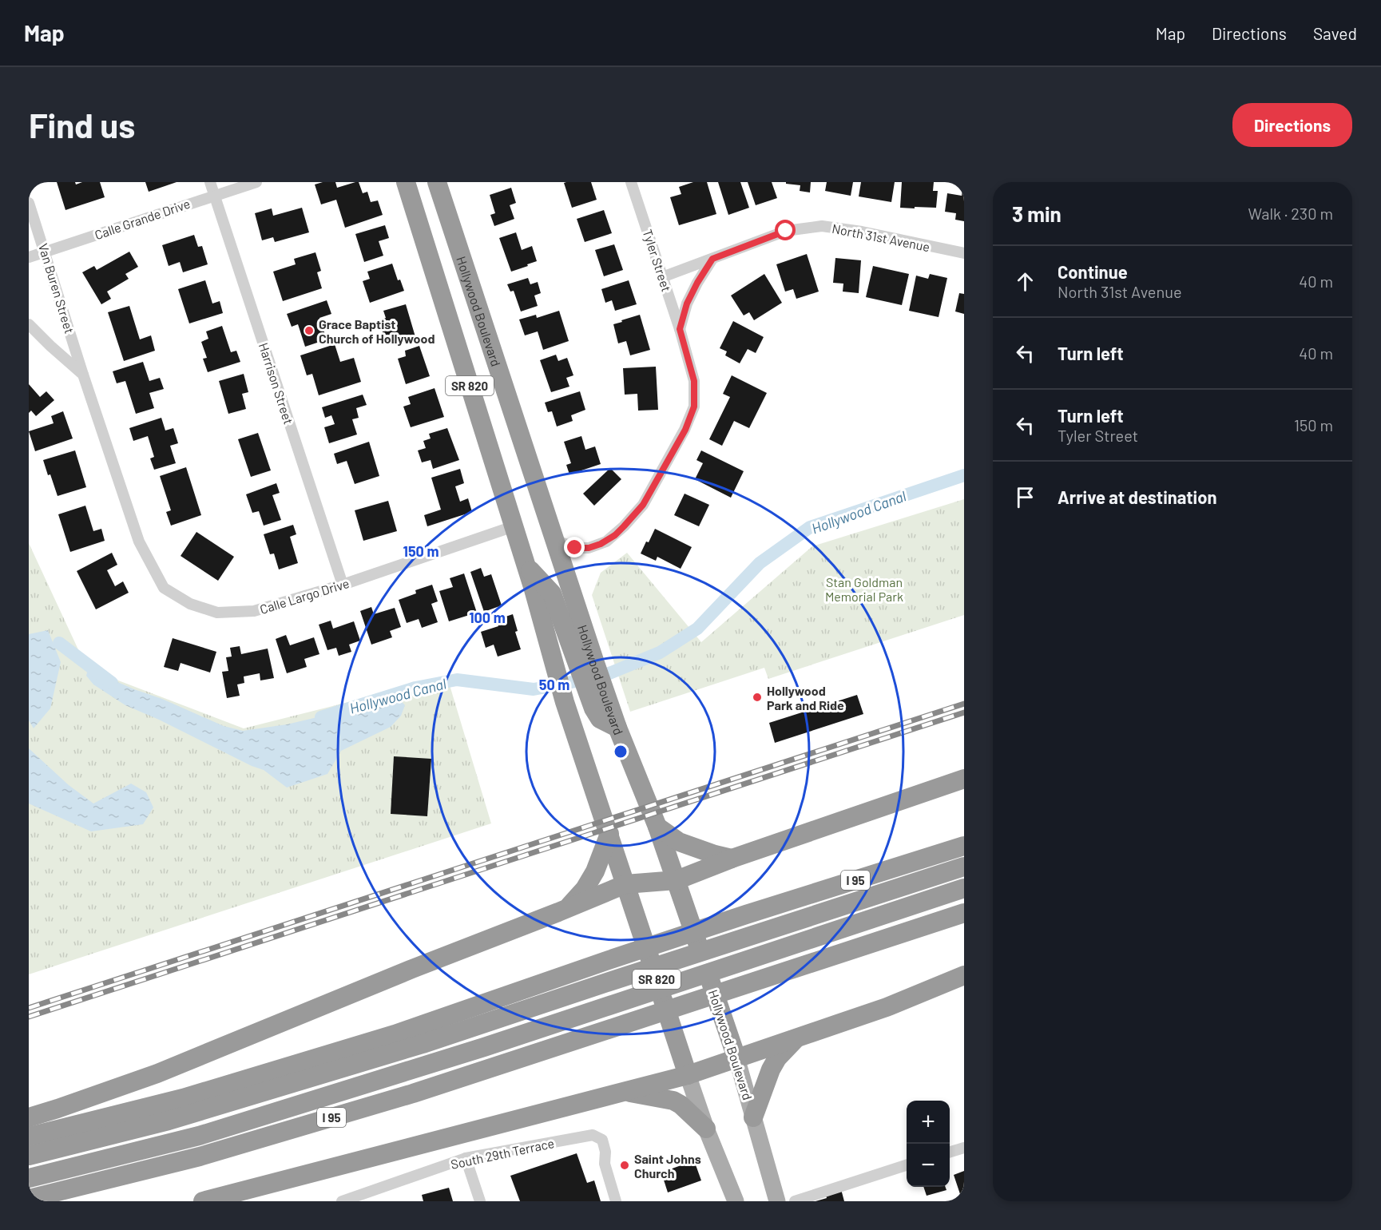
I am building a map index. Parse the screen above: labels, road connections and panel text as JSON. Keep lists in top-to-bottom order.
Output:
{
  "streets": {
    "highway": ["Hollywood Boulevard", "SR 820", "I 95"],
    "street": [
      "Calle Grande Drive",
      "North 31st Avenue",
      "Tyler Street",
      "Van Buren Street",
      "Harrison Street",
      "Calle Largo Drive",
      "South 29th Terrace"
    ]
  },
  "crossings": [
    ["Calle Grande Drive", "Van Buren Street"],
    ["Calle Grande Drive", "Harrison Street"],
    ["North 31st Avenue", "Tyler Street"],
    ["Tyler Street", "Hollywood Boulevard"],
    ["Van Buren Street", "Calle Largo Drive"],
    ["Harrison Street", "Calle Largo Drive"],
    ["SR 820", "Calle Largo Drive"]
  ],
  "water": ["Hollywood Canal"],
  "parks": ["Stan Goldman Memorial Park"],
  "places": ["Grace Baptist Church of Hollywood", "Hollywood Park and Ride", "Saint Johns Church"],
  "page": {
    "header": "Map",
    "nav": ["Map", "Directions", "Saved"],
    "buttons": "Directions",
    "title": "Find us",
    "heading": ["3 min", "Walk · 230 m"],
    "list": [
      ["Continue", "North 31st Avenue", "40 m"],
      ["Turn left", "40 m"],
      ["Turn left", "Tyler Street", "150 m"],
      "Arrive at destination"
    ],
    "map_buttons": ["+", "−"]
  },
  "rings": ["150 m", "100 m", "50 m"]
}
